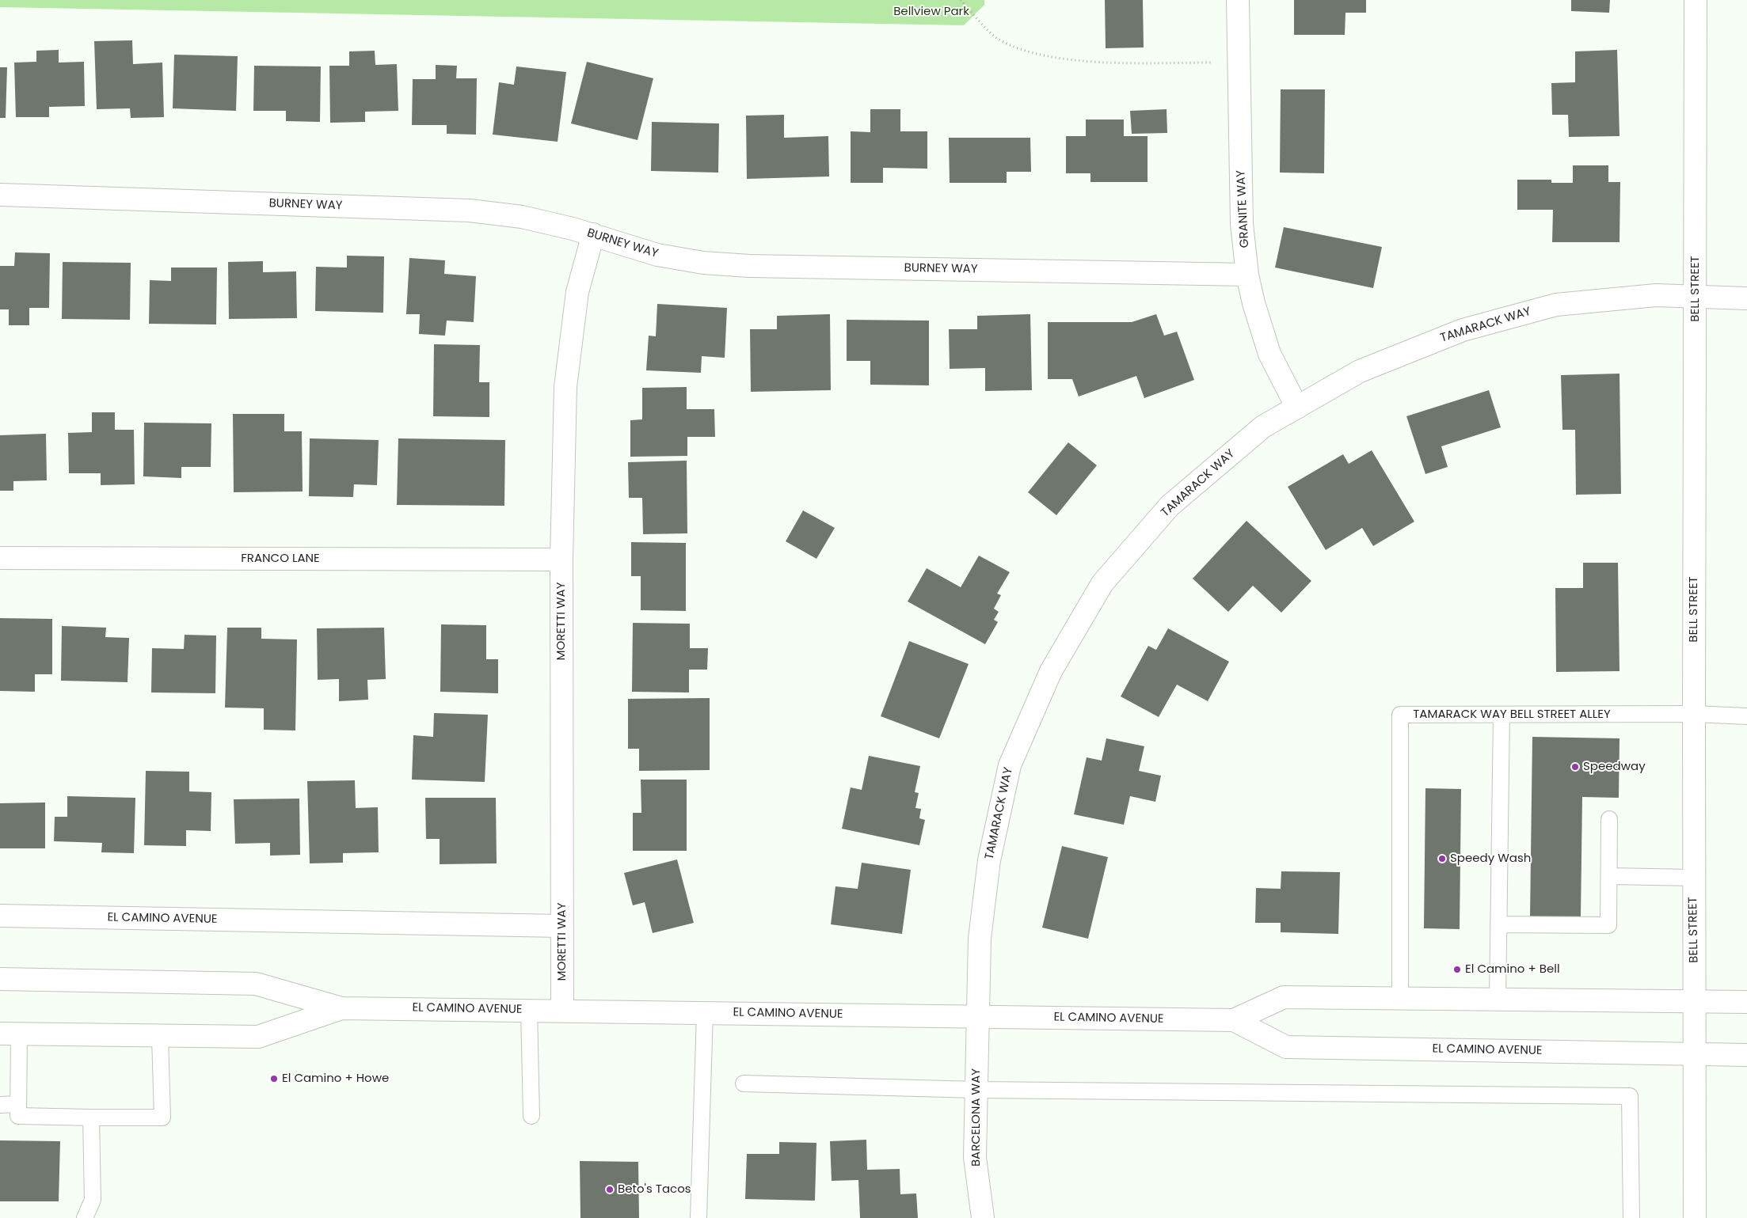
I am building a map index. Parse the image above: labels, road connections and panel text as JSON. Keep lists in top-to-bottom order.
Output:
{
  "streets": {
    "street": [
      "BURNEY WAY",
      "GRANITE WAY",
      "BELL STREET",
      "TAMARACK WAY",
      "FRANCO LANE",
      "MORETTI WAY",
      "EL CAMINO AVENUE",
      "BARCELONA WAY"
    ],
    "lane": ["TAMARACK WAY BELL STREET ALLEY"]
  },
  "crossings": [
    ["BURNEY WAY", "GRANITE WAY"],
    ["BURNEY WAY", "MORETTI WAY"],
    ["GRANITE WAY", "TAMARACK WAY"],
    ["BELL STREET", "TAMARACK WAY"],
    ["BELL STREET", "TAMARACK WAY BELL STREET ALLEY"],
    ["BELL STREET", "EL CAMINO AVENUE"],
    ["TAMARACK WAY", "EL CAMINO AVENUE"],
    ["TAMARACK WAY", "BARCELONA WAY"],
    ["FRANCO LANE", "MORETTI WAY"],
    ["MORETTI WAY", "EL CAMINO AVENUE"],
    ["TAMARACK WAY BELL STREET ALLEY", "EL CAMINO AVENUE"],
    ["EL CAMINO AVENUE", "BARCELONA WAY"]
  ],
  "parks": ["Bellview Park"],
  "places": [
    "Speedway",
    "Speedy Wash",
    "El Camino + Bell",
    "El Camino + Howe",
    "Beto's Tacos"
  ]
}
